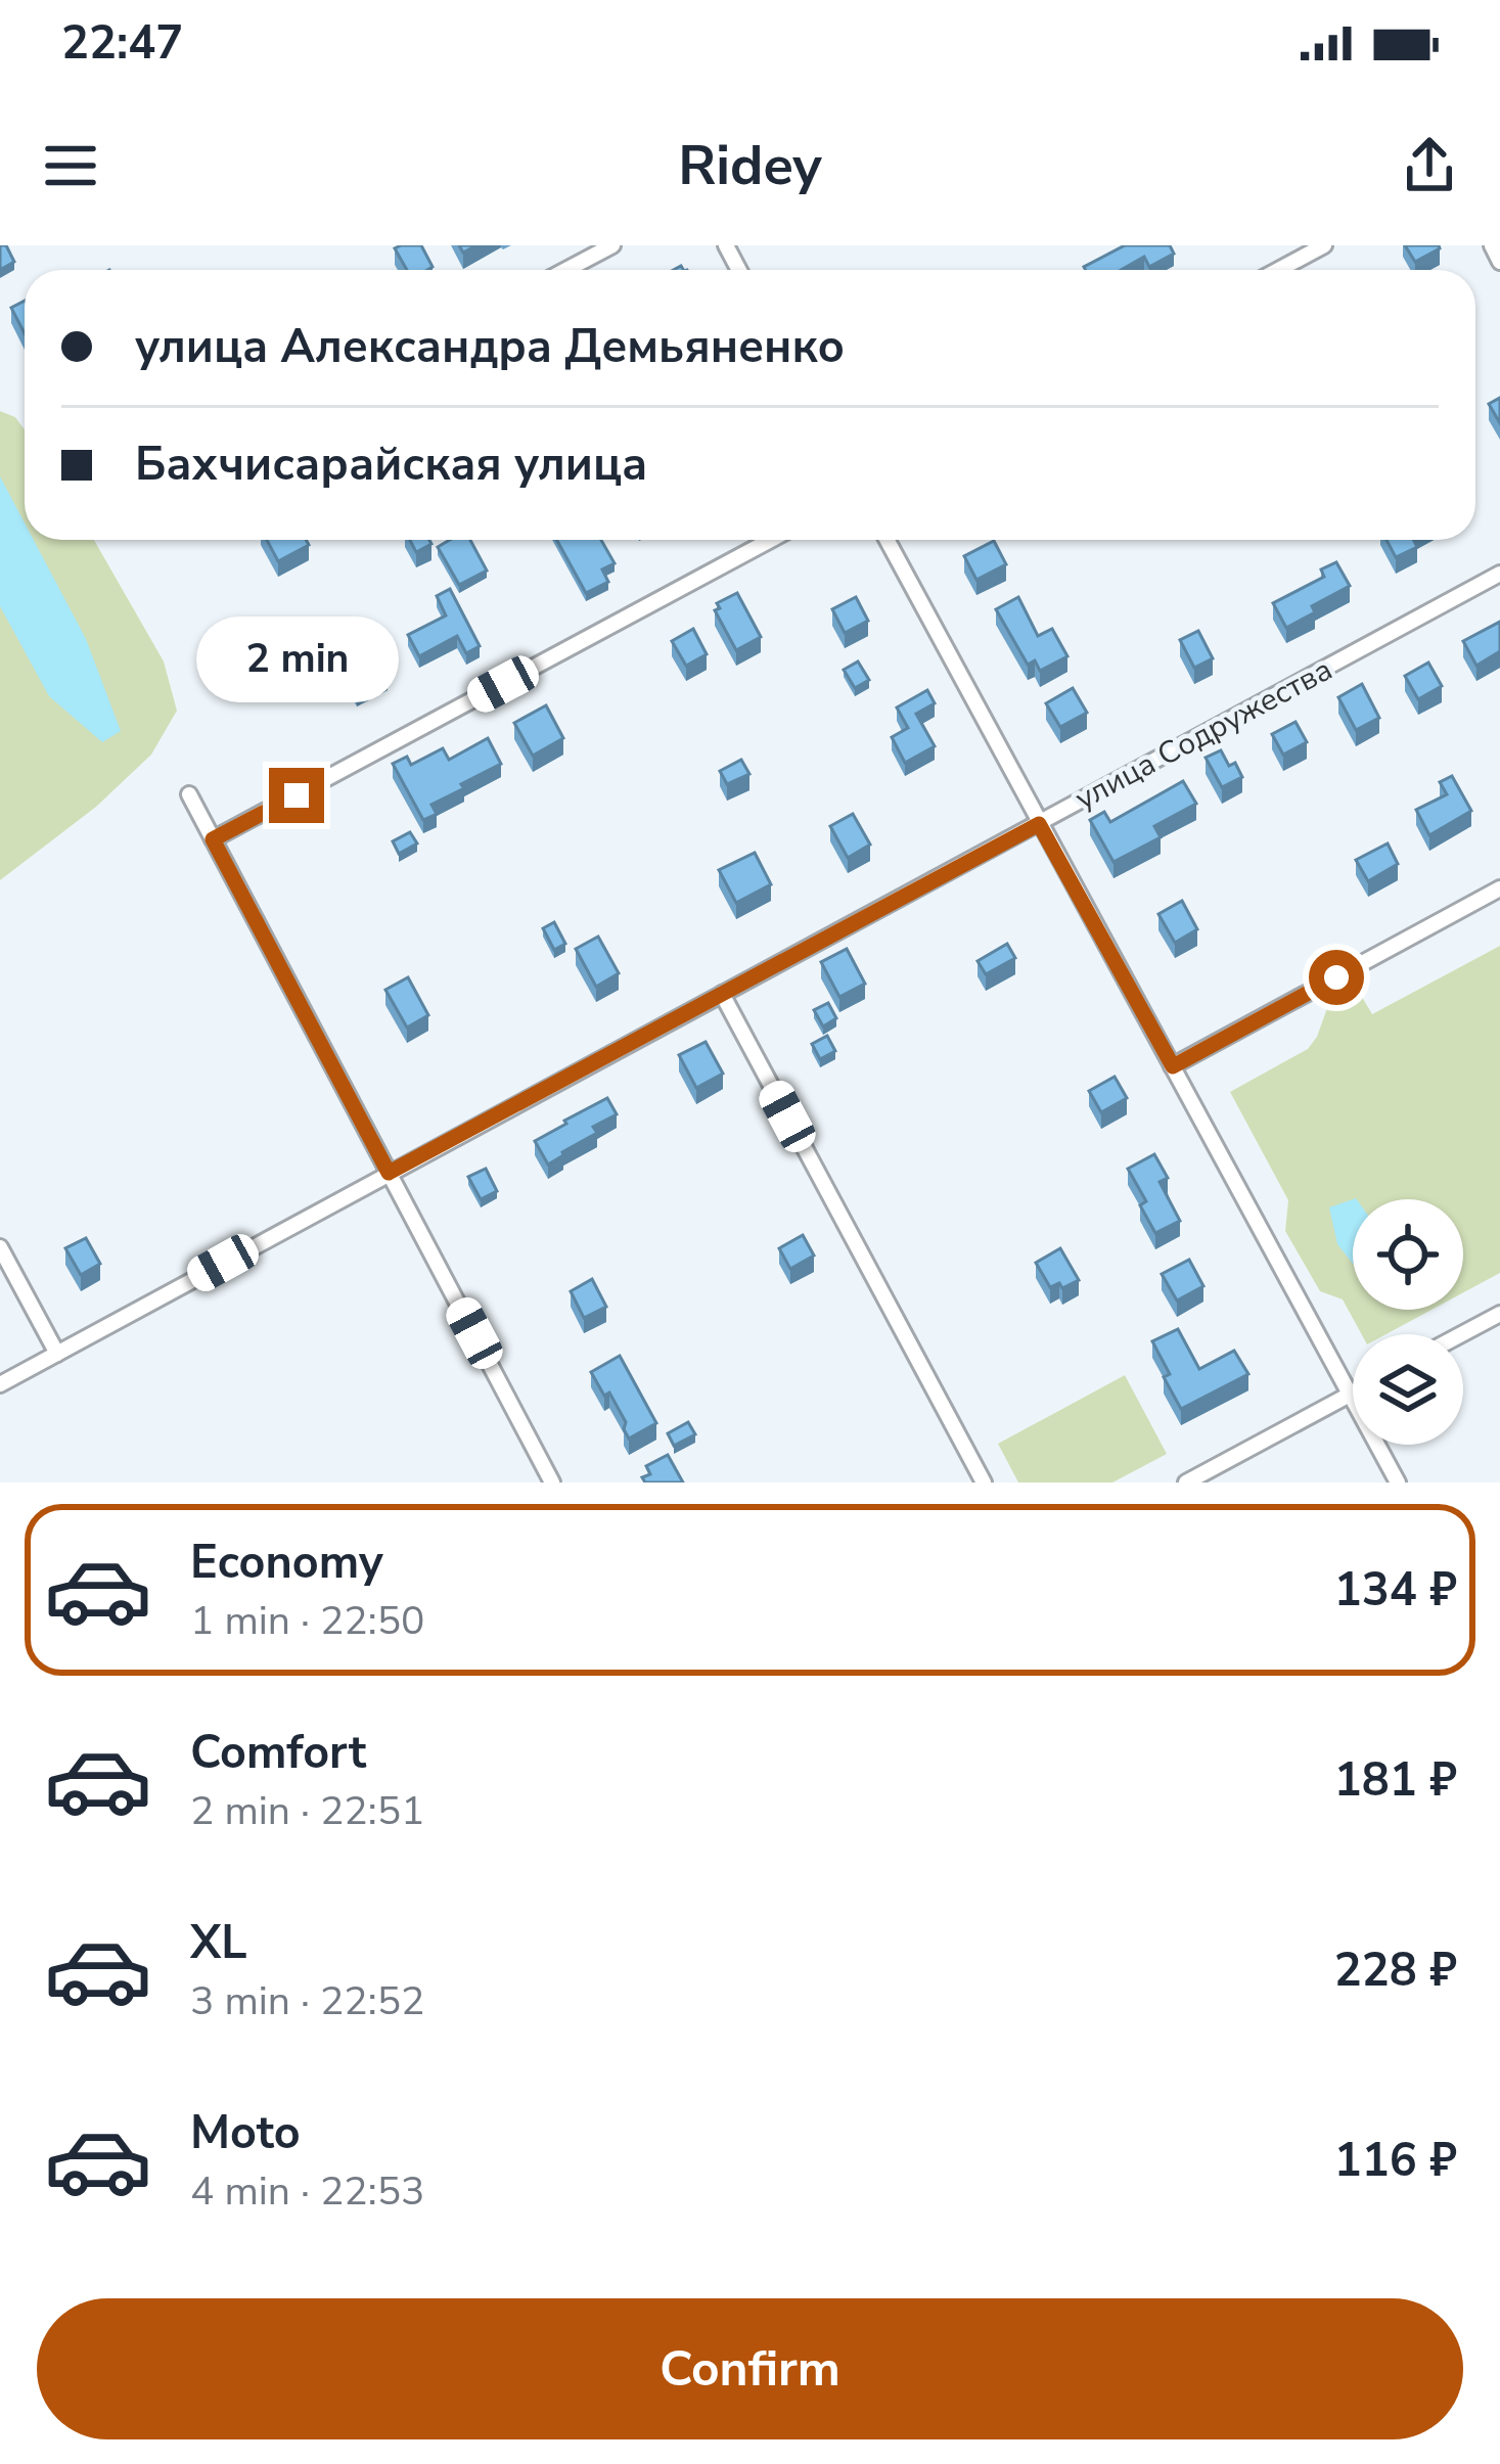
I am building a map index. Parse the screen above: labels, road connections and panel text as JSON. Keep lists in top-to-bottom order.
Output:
{
  "streets": {
    "street": ["улица Содружества"]
  },
  "page": {
    "status": "22:47",
    "header": "Ridey",
    "banner": ["улица Александра Демьяненко", "Бахчисарайская улица"],
    "bubble": "2 min",
    "list": [
      {
        "name": "Economy",
        "note": "1 min · 22:50",
        "value": "134 ₽"
      },
      {
        "name": "Comfort",
        "note": "2 min · 22:51",
        "value": "181 ₽"
      },
      {
        "name": "XL",
        "note": "3 min · 22:52",
        "value": "228 ₽"
      },
      {
        "name": "Moto",
        "note": "4 min · 22:53",
        "value": "116 ₽"
      }
    ],
    "buttons": "Confirm"
  }
}
